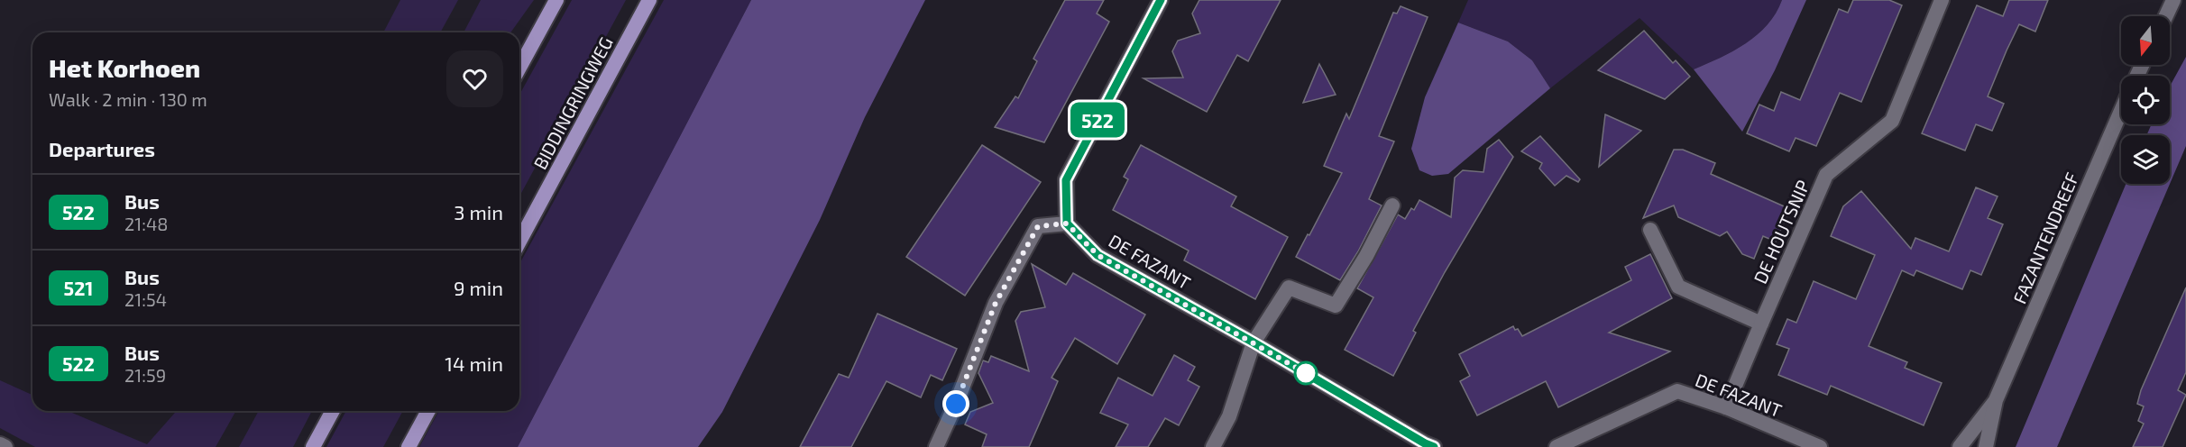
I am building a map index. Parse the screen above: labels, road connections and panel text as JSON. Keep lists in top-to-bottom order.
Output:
{
  "streets": {
    "main road": ["BIDDINGRINGWEG"],
    "street": ["DE HOUTSNIP", "FAZANTENDREEF", "DE FAZANT"]
  },
  "crossings": [
    ["DE HOUTSNIP", "DE FAZANT"]
  ],
  "lines": ["bus line 522"],
  "north": "bottom",
  "page": {
    "on_map": "522",
    "heading": [
      ["Het Korhoen", "Walk · 2 min · 130 m"],
      "Departures"
    ],
    "list": [
      {
        "mark": "522",
        "name": "Bus",
        "note": "21:48",
        "value": "3 min"
      },
      {
        "mark": "521",
        "name": "Bus",
        "note": "21:54",
        "value": "9 min"
      },
      {
        "mark": "522",
        "name": "Bus",
        "note": "21:59",
        "value": "14 min"
      }
    ]
  }
}
